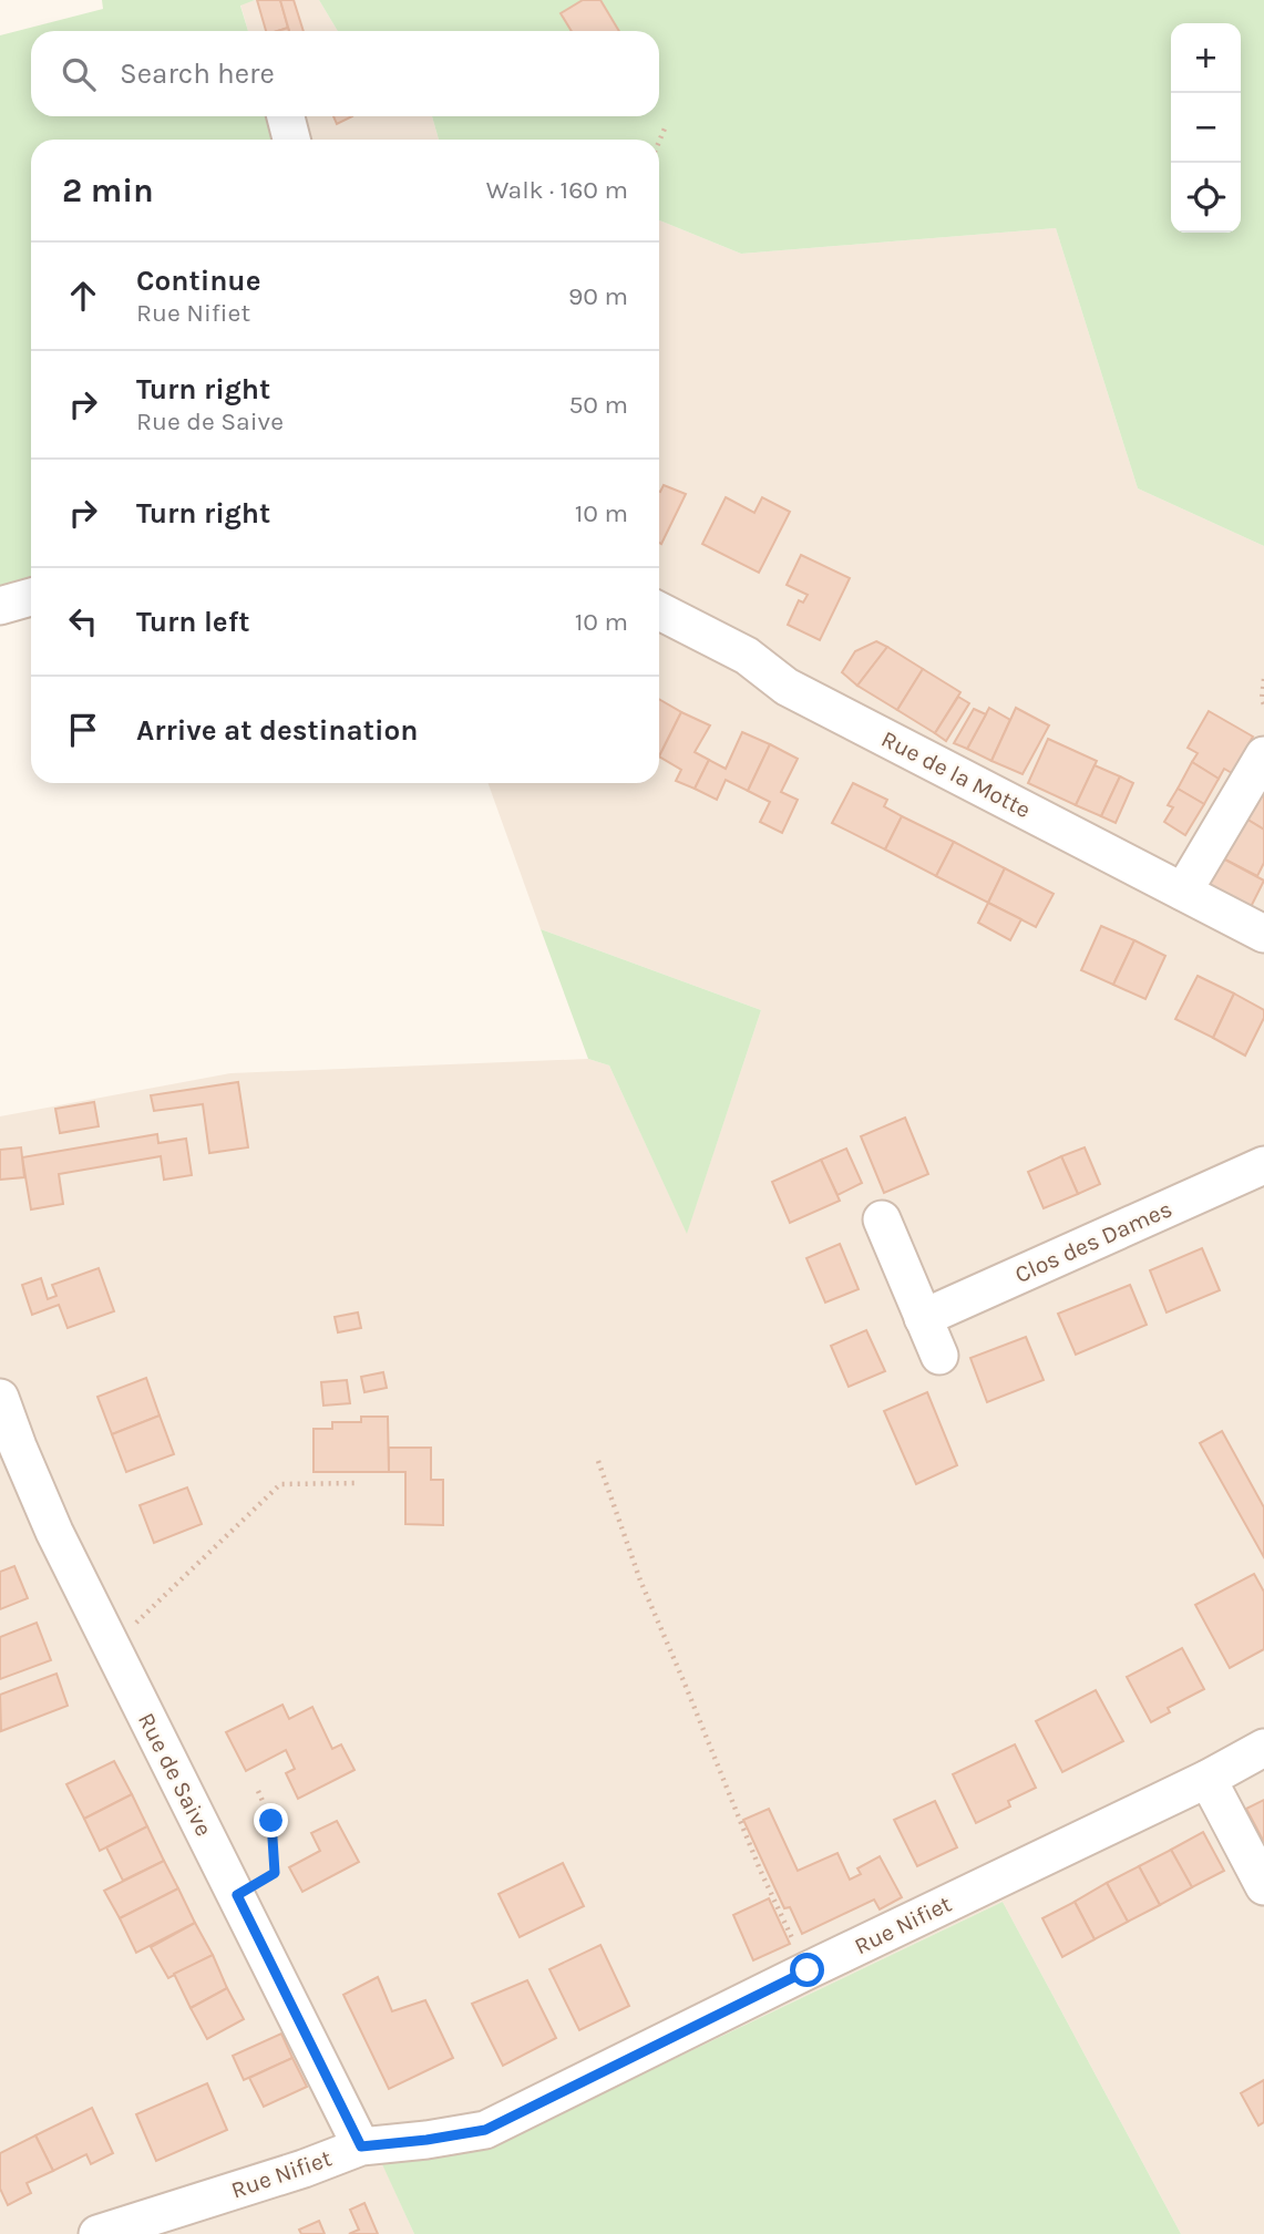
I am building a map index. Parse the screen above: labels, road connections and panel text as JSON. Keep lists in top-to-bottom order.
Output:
{
  "streets": {
    "street": [
      "Rue de la Motte",
      "Clos des Dames",
      "Rue de Saive",
      "Rue Nifiet"
    ]
  },
  "crossings": [
    ["Rue de Saive", "Rue Nifiet"]
  ],
  "page": {
    "map_buttons": ["+", "−"],
    "search": "Search here",
    "heading": ["2 min", "Walk · 160 m"],
    "list": [
      ["Continue", "Rue Nifiet", "90 m"],
      ["Turn right", "Rue de Saive", "50 m"],
      ["Turn right", "10 m"],
      ["Turn left", "10 m"],
      "Arrive at destination"
    ]
  }
}
